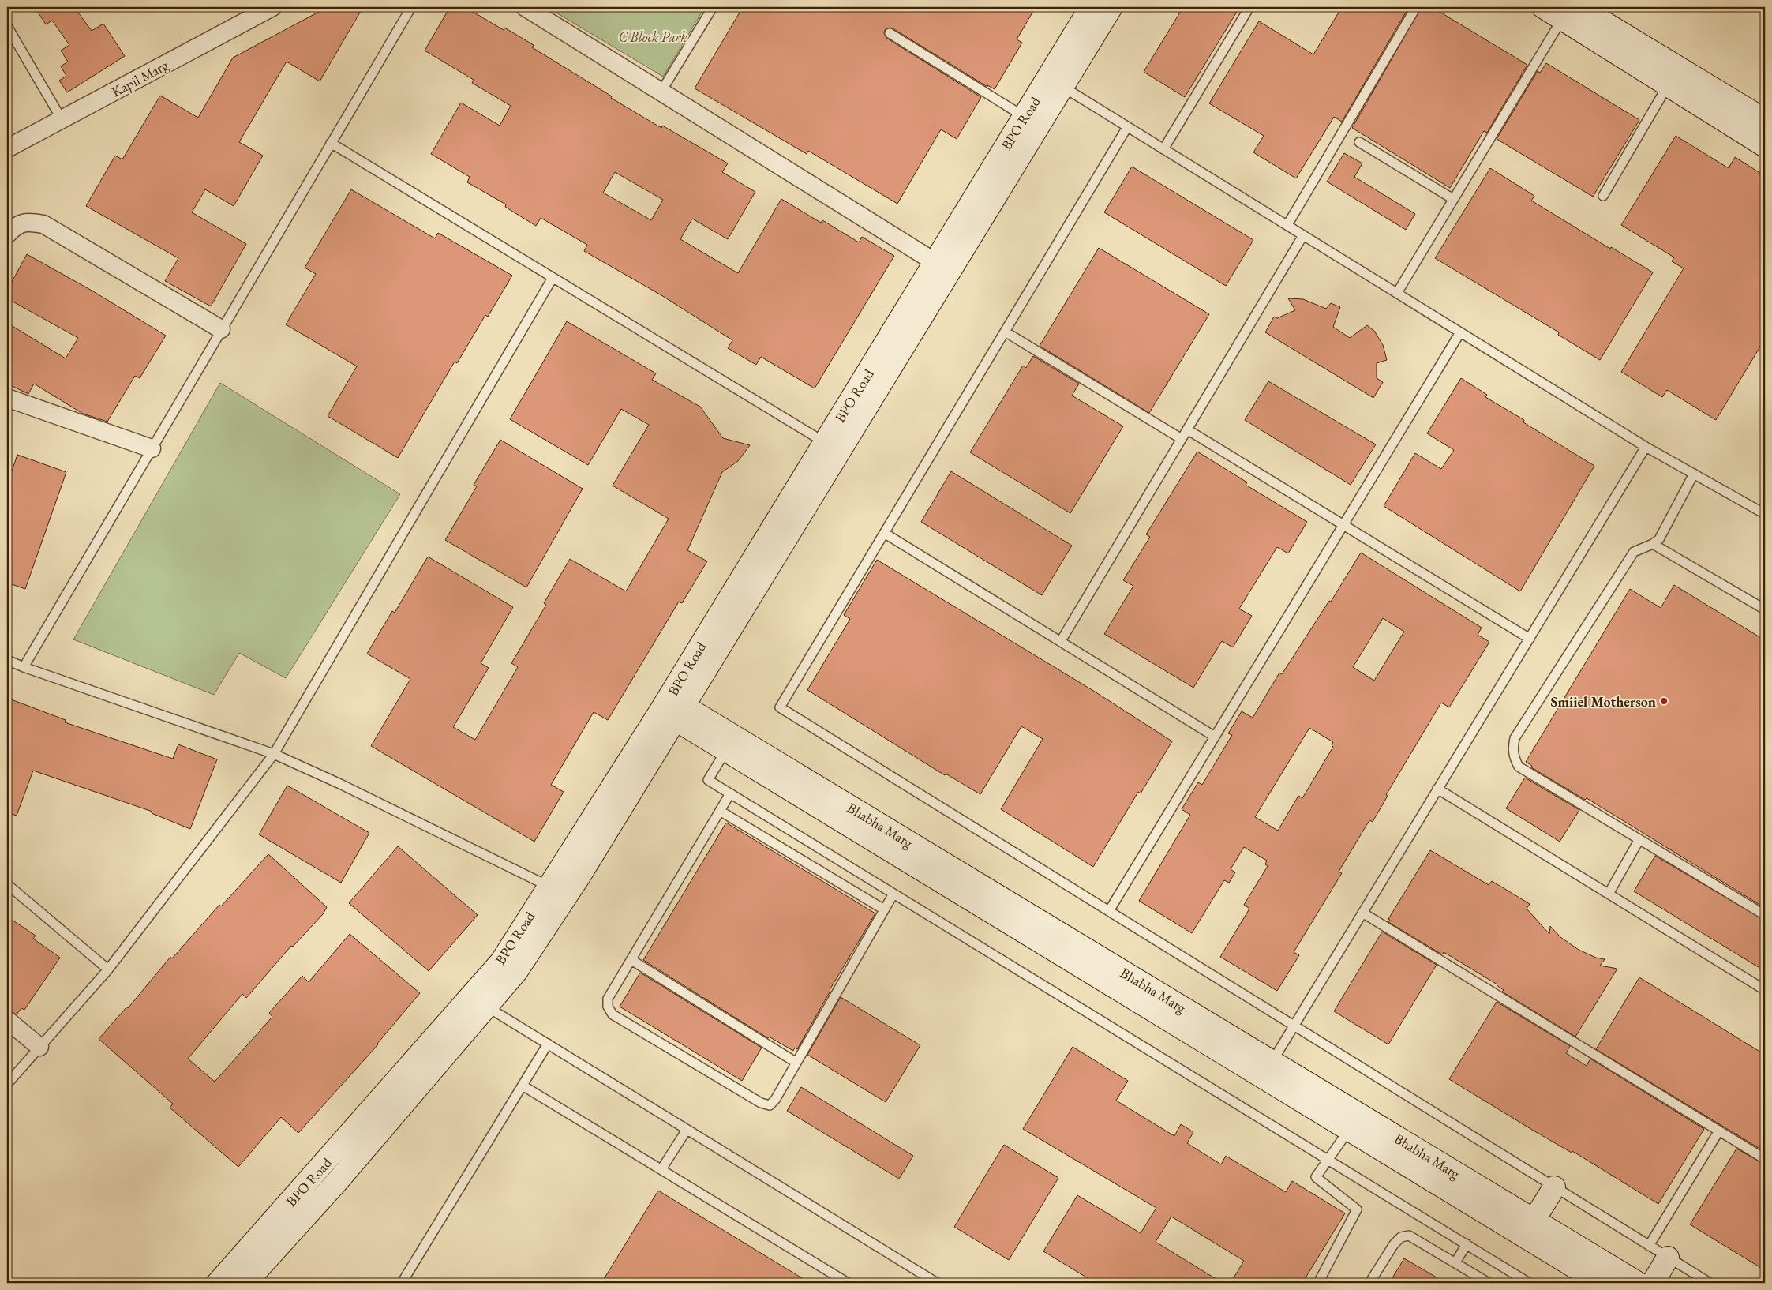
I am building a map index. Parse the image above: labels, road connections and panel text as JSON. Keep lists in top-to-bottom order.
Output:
{
  "streets": {
    "street": ["Kapil Marg", "BPO Road", "Bhabha Marg"]
  },
  "crossings": [
    ["BPO Road", "Bhabha Marg"]
  ],
  "parks": ["C Block Park"],
  "places": ["Smiiel Motherson"]
}
